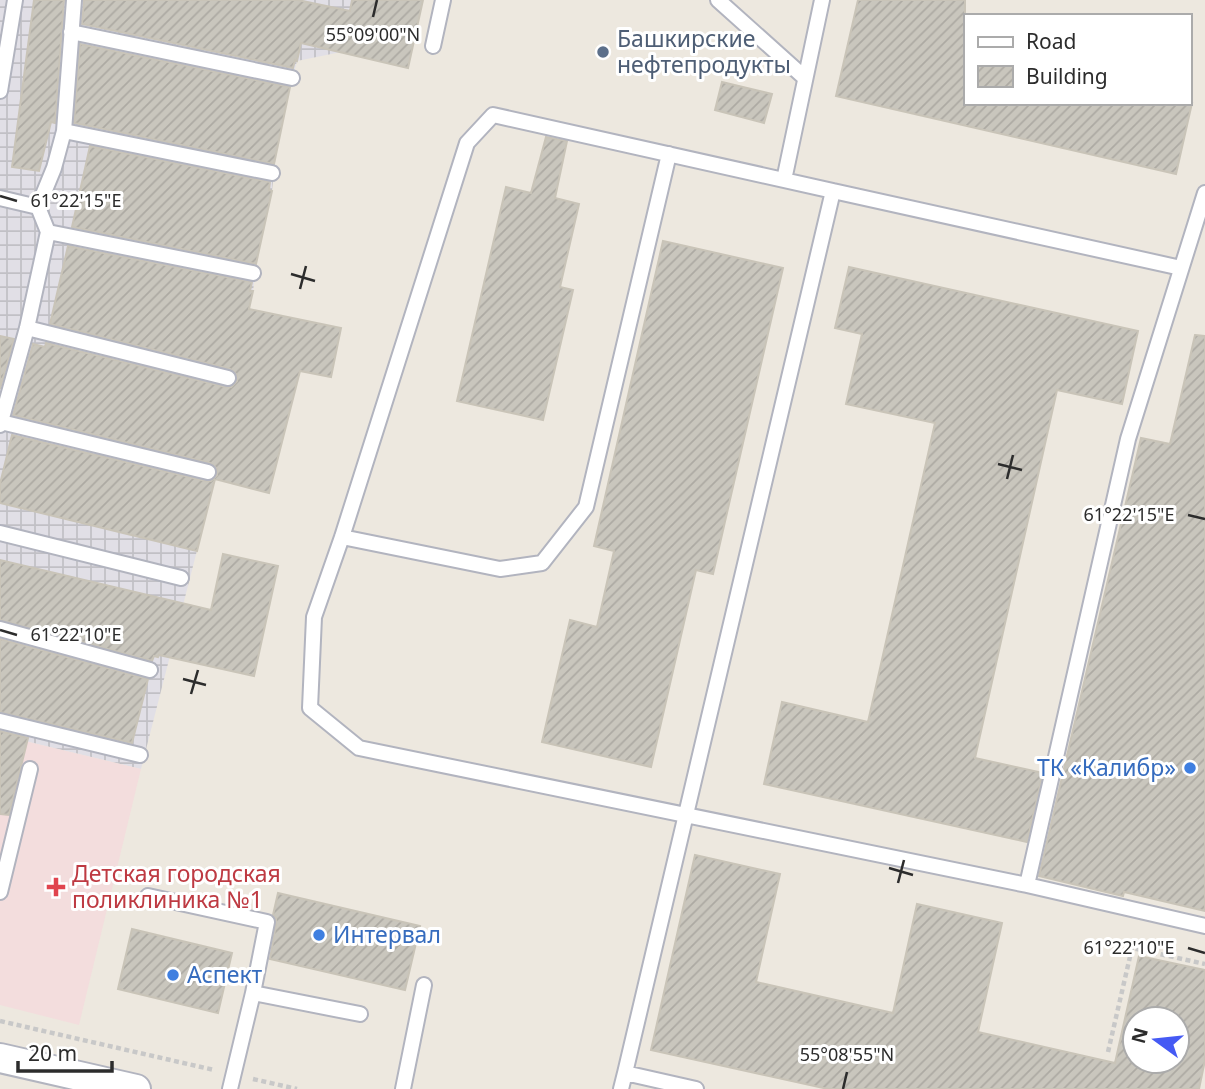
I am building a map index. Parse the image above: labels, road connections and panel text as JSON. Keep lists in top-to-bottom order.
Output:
{
  "places": {
    "other": [
      "Башкирские нефтепродукты",
      "ТК «Калибр»",
      "Интервал",
      "Аспект"
    ],
    "health": ["Детская городская поликлиника №1"]
  },
  "legend": ["Road", "Building"],
  "scale_bar": "20 m",
  "north": "left",
  "coordinates": [
    "55°09'00\"N",
    "61°22'15\"E",
    "61°22'10\"E",
    "55°08'55\"N"
  ]
}
